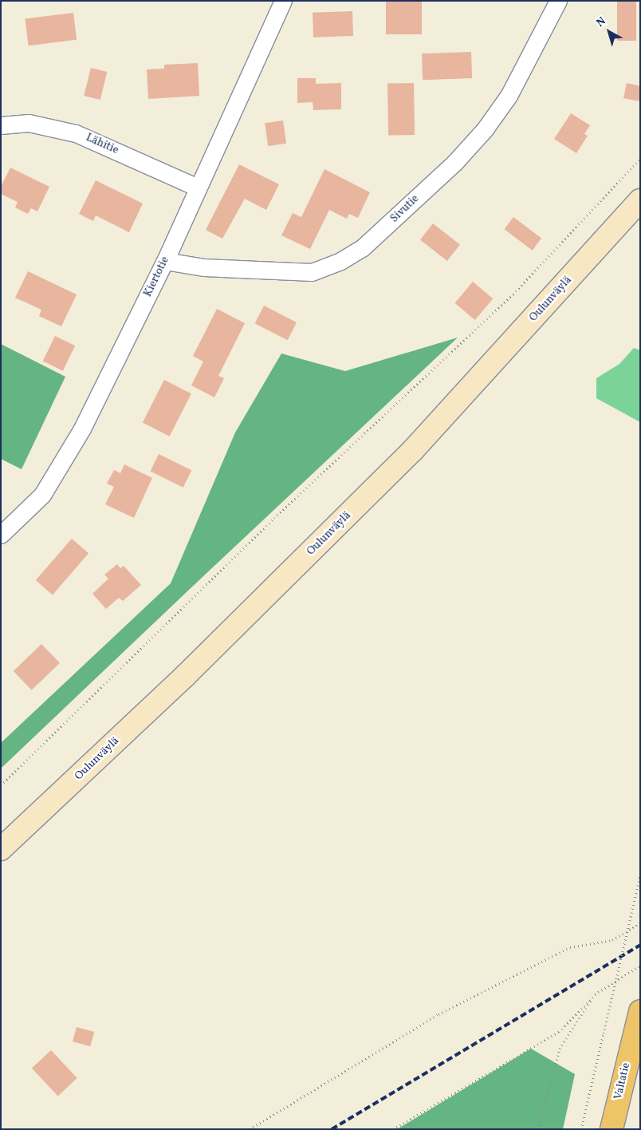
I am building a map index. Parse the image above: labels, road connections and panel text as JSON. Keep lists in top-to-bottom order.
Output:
{
  "streets": {
    "highway": ["Valtatie"],
    "main road": ["Oulunväylä"],
    "street": ["Lähitie", "Sivutie", "Kiertotie"]
  },
  "crossings": [
    ["Lähitie", "Kiertotie"],
    ["Sivutie", "Kiertotie"]
  ],
  "north": "top left"
}
